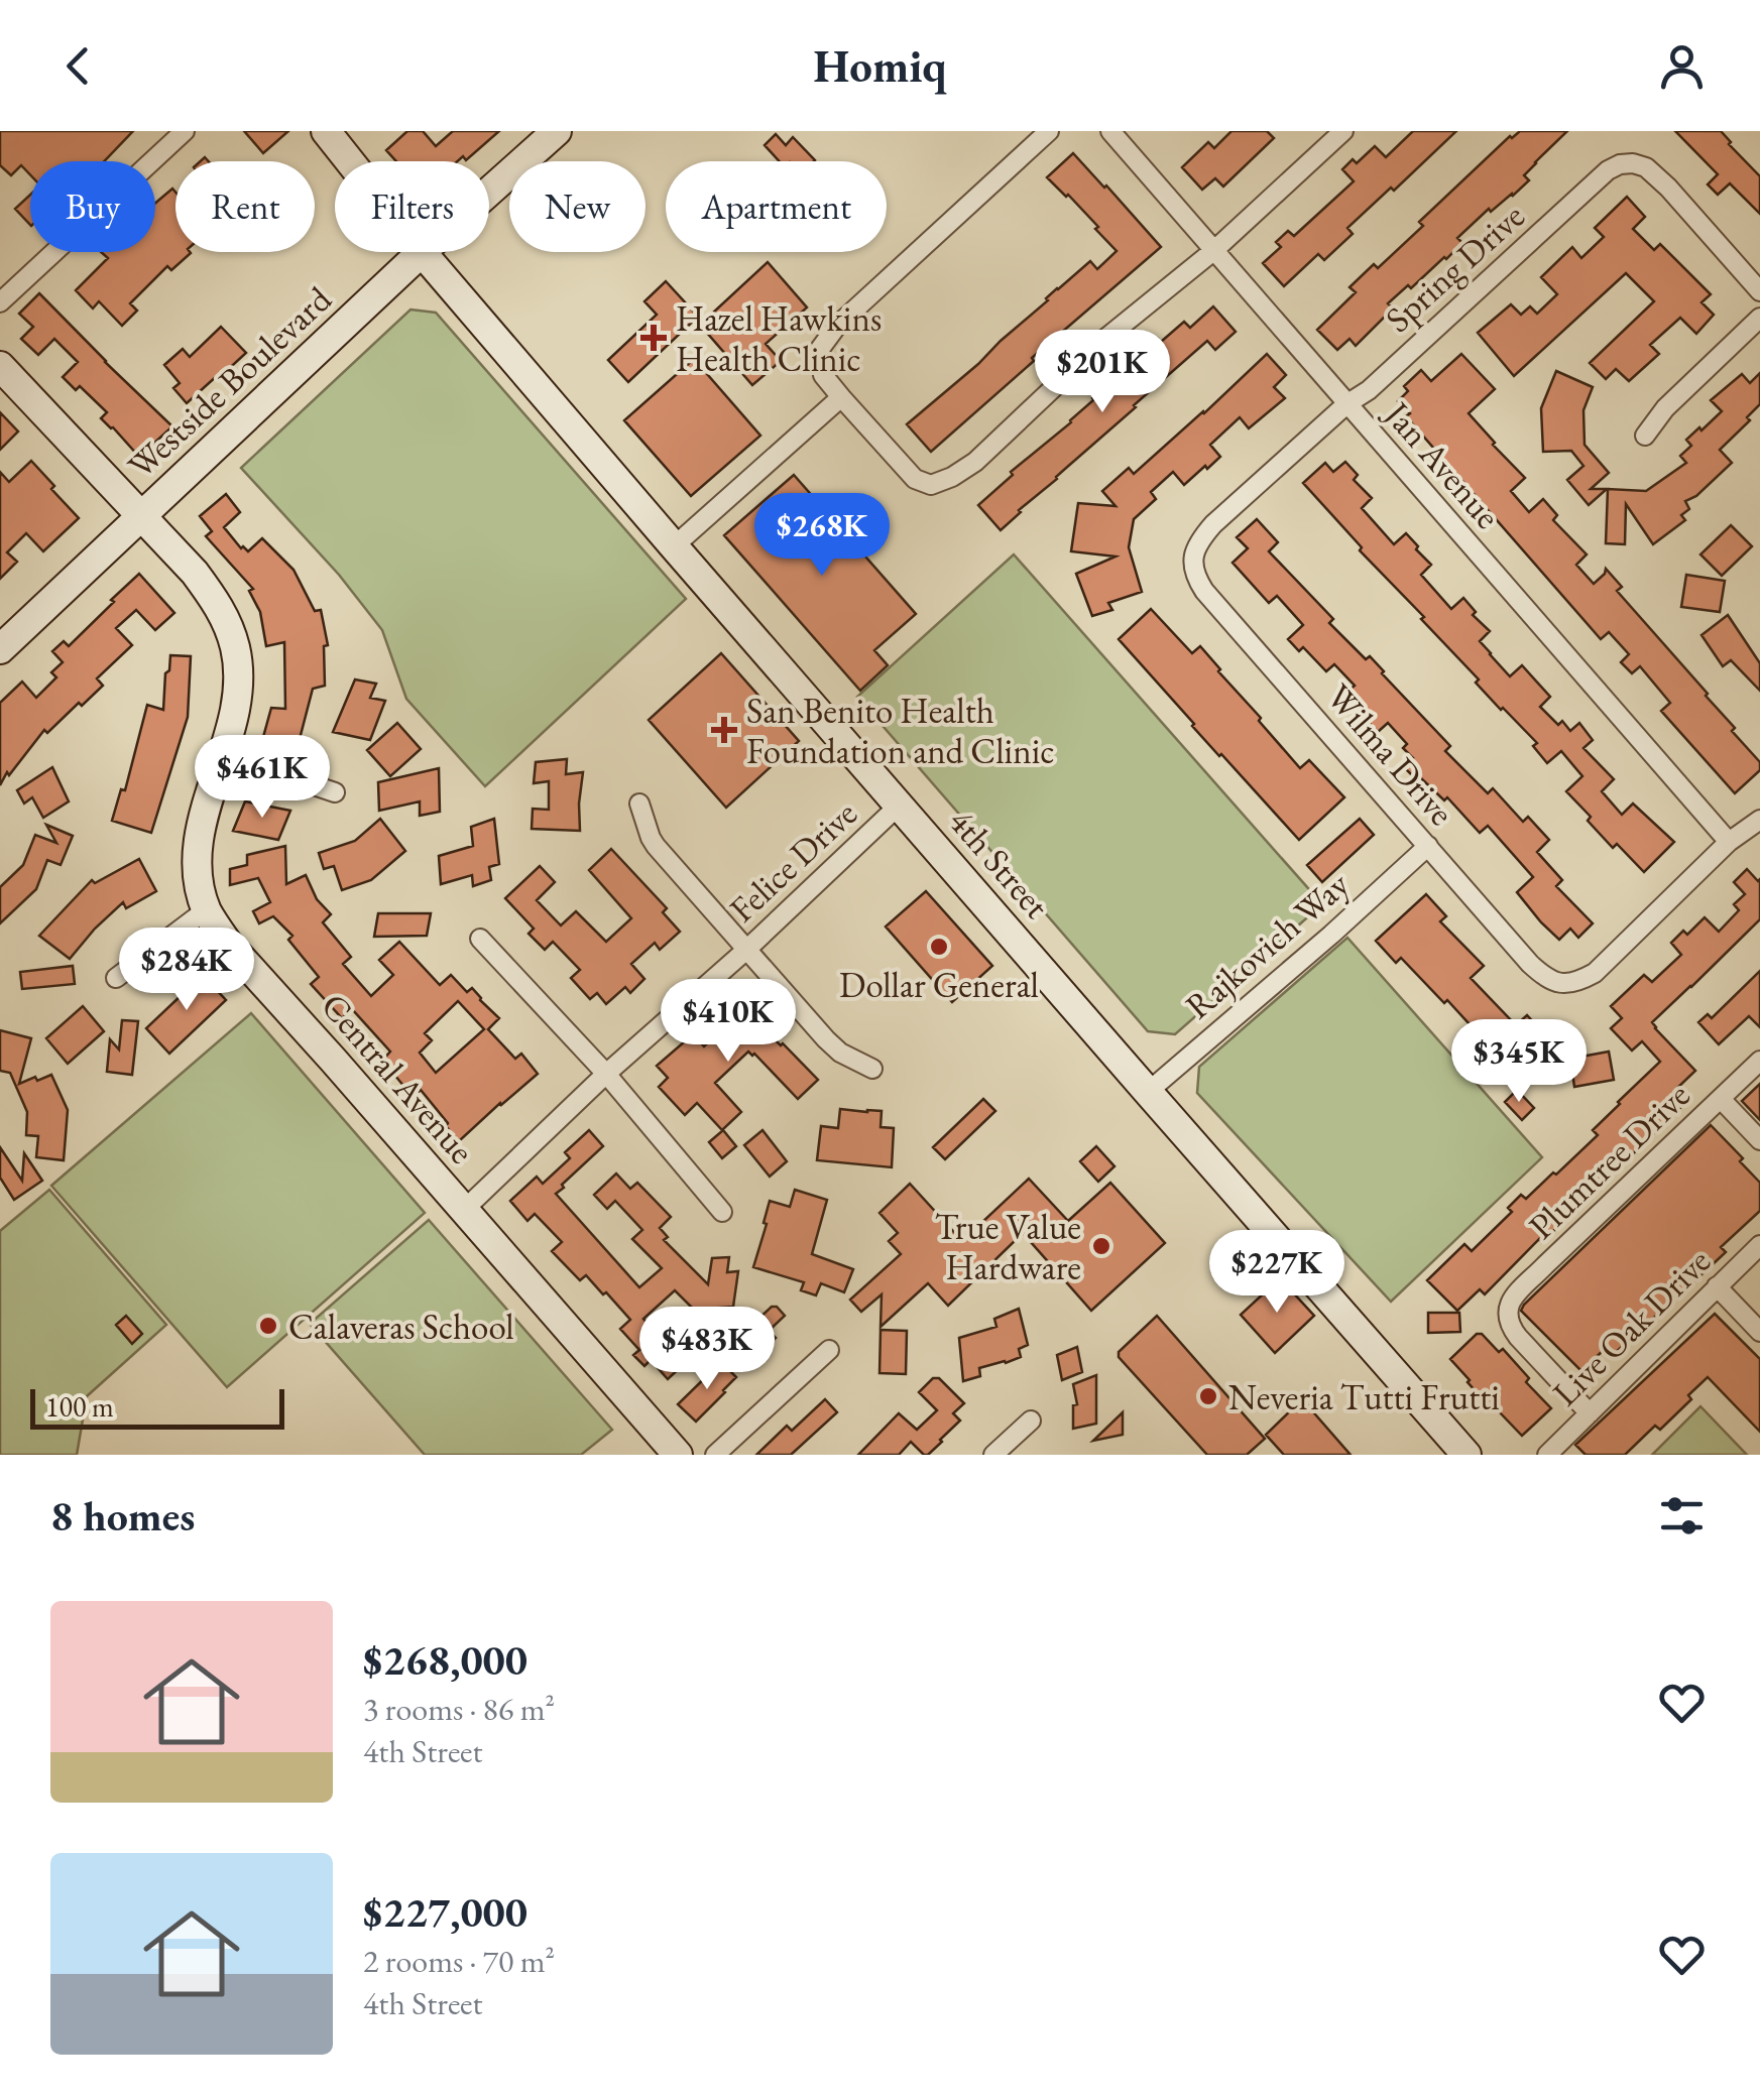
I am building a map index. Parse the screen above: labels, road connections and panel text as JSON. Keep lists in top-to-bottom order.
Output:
{
  "streets": {
    "street": [
      "Spring Drive",
      "Westside Boulevard",
      "Jan Avenue",
      "Wilma Drive",
      "Felice Drive",
      "4th Street",
      "Rajkovich Way",
      "Central Avenue",
      "Plumtree Drive",
      "Live Oak Drive"
    ]
  },
  "crossings": [
    ["Spring Drive", "Jan Avenue"],
    ["Spring Drive", "Wilma Drive"],
    ["Westside Boulevard", "4th Street"],
    ["Westside Boulevard", "Central Avenue"],
    ["Jan Avenue", "Wilma Drive"],
    ["Wilma Drive", "Rajkovich Way"],
    ["Felice Drive", "4th Street"],
    ["Felice Drive", "Central Avenue"],
    ["4th Street", "Rajkovich Way"],
    ["Plumtree Drive", "Live Oak Drive"]
  ],
  "places": {
    "health": ["Hazel Hawkins Health Clinic", "San Benito Health Foundation and Clinic"],
    "other": [
      "Dollar General",
      "True Value Hardware",
      "Calaveras School",
      "Neveria Tutti Frutti"
    ]
  },
  "scale_bar": "100 m",
  "page": {
    "header": "Homiq",
    "chip": [
      "Buy",
      "Rent",
      "Filters",
      "New",
      "Apartment"
    ],
    "price": [
      "$201K",
      "$268K",
      "$461K",
      "$284K",
      "$410K",
      "$345K",
      "$227K",
      "$483K"
    ],
    "scale": "100 m",
    "heading": "8 homes",
    "list": [
      {
        "name": "$268,000",
        "note": "3 rooms · 86 m² · 4th Street"
      },
      {
        "name": "$227,000",
        "note": "2 rooms · 70 m² · 4th Street"
      }
    ]
  }
}
